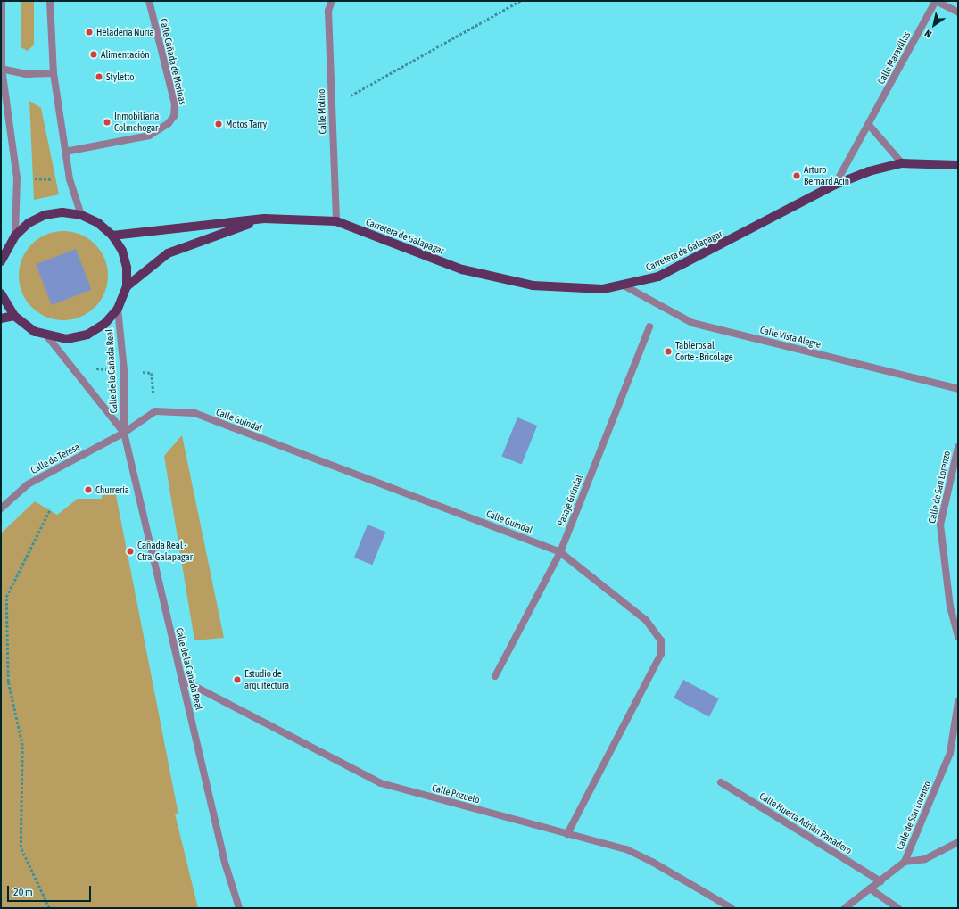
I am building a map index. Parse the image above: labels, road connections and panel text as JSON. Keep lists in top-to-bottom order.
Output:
{
  "streets": {
    "main road": ["Carretera de Galapagar"],
    "street": [
      "Calle Maravillas",
      "Calle Cañada de Merinas",
      "Calle Molino",
      "Calle Vista Alegre",
      "Calle de la Cañada Real",
      "Calle Guindal",
      "Calle de Teresa",
      "Calle de San Lorenzo",
      "Pasaje Guindal",
      "Calle Pozuelo",
      "Calle Huerta Adrián Panadero"
    ]
  },
  "crossings": [
    ["Calle Maravillas", "Carretera de Galapagar"],
    ["Calle Molino", "Carretera de Galapagar"],
    ["Carretera de Galapagar", "Calle Vista Alegre"],
    ["Calle de la Cañada Real", "Calle Guindal"],
    ["Calle de la Cañada Real", "Calle de Teresa"],
    ["Calle de la Cañada Real", "Calle Pozuelo"],
    ["Calle Guindal", "Calle de Teresa"],
    ["Calle Guindal", "Pasaje Guindal"],
    ["Calle Guindal", "Calle Pozuelo"],
    ["Calle de San Lorenzo", "Calle Huerta Adrián Panadero"]
  ],
  "places": [
    "Heladería Nuria",
    "Alimentación",
    "Styletto",
    "Inmobiliaria Colmehogar",
    "Motos Tarry",
    "Arturo Bernard Acín",
    "Tableros al Corte - Bricolage",
    "Churrería",
    "Cañada Real - Ctra. Galapagar",
    "Estudio de arquitectura"
  ],
  "scale_bar": "20 m",
  "north": "bottom left"
}
